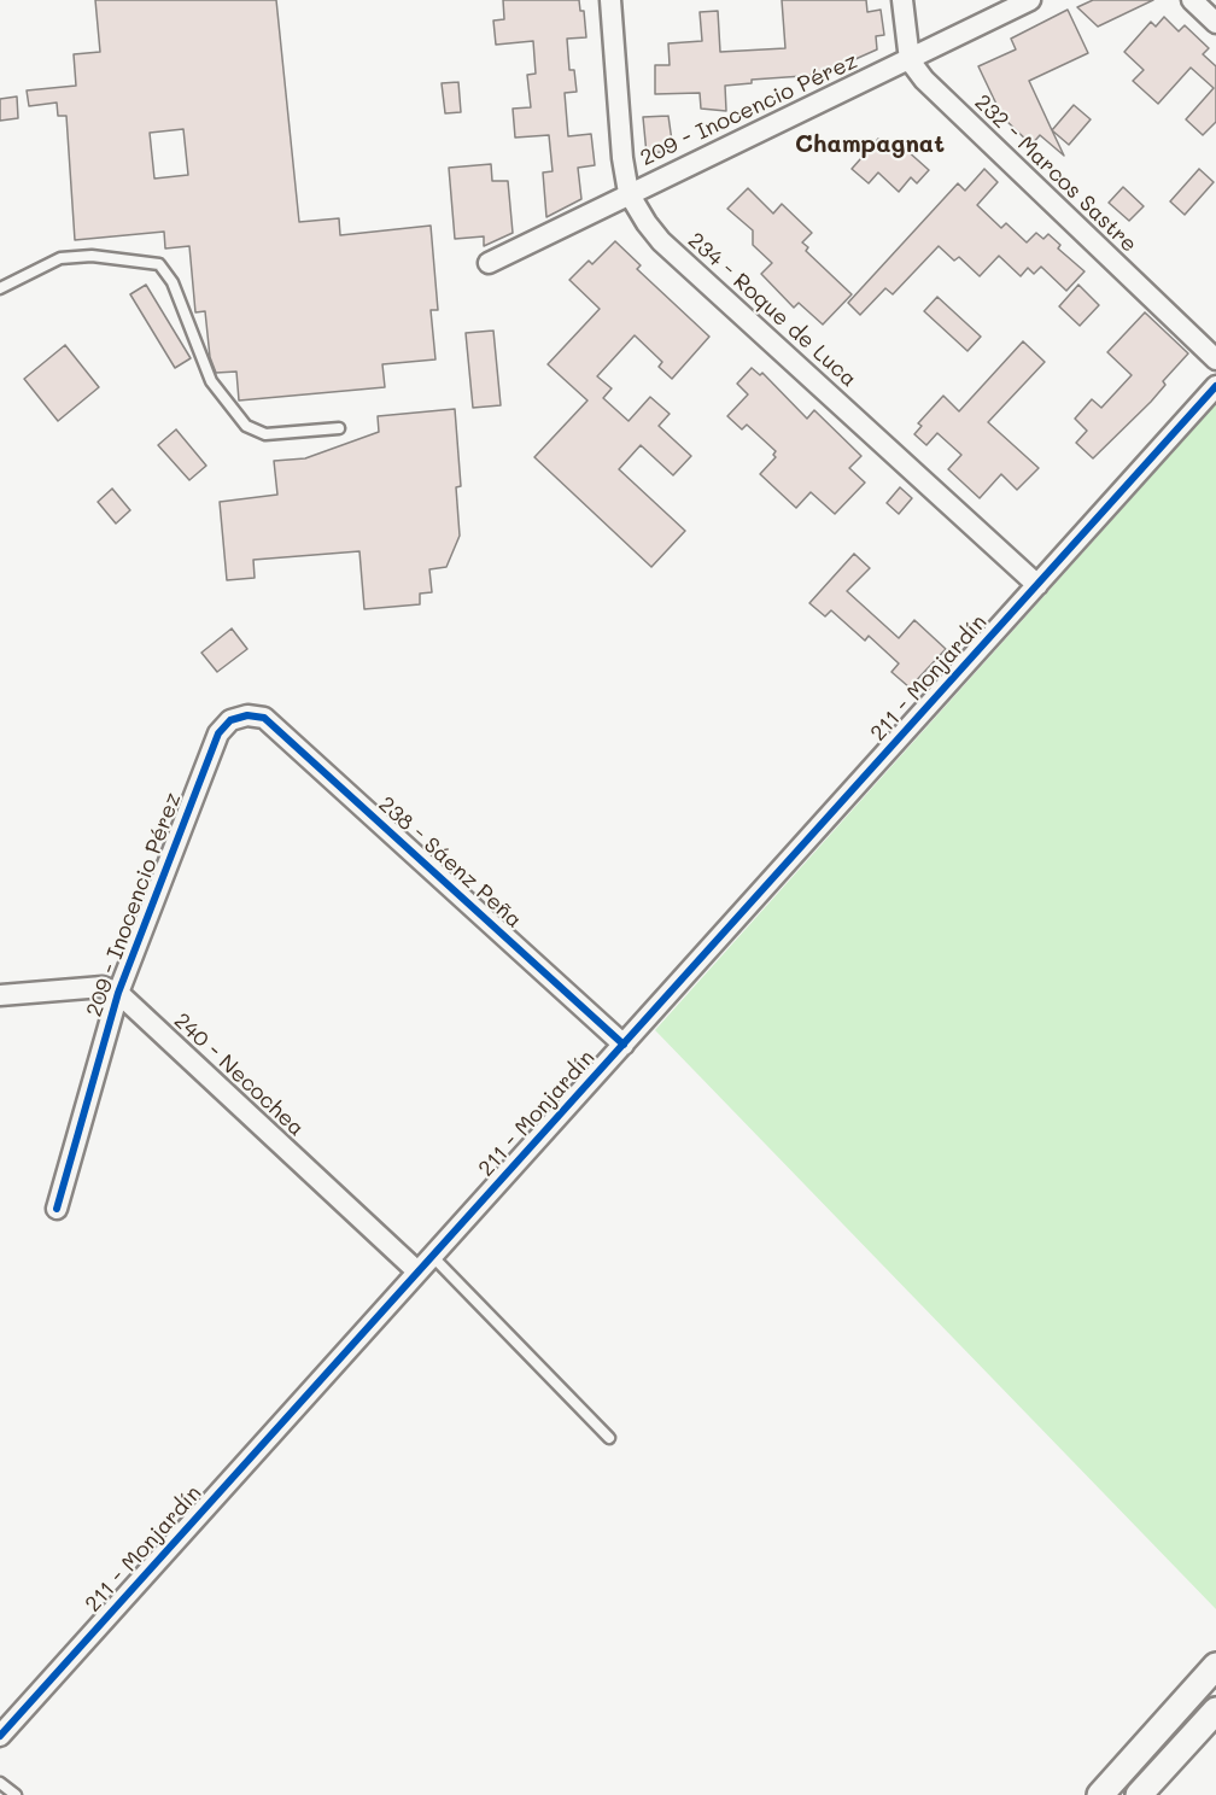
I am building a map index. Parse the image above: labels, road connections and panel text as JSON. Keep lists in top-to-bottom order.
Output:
{
  "streets": {
    "street": [
      "209 - Inocencio Pérez",
      "232 - Marcos Sastre",
      "234 - Roque de Luca",
      "211 - Monjardín",
      "238 - Sáenz Peña",
      "240 - Necochea"
    ]
  },
  "crossings": [
    ["209 - Inocencio Pérez", "232 - Marcos Sastre"],
    ["209 - Inocencio Pérez", "234 - Roque de Luca"],
    ["209 - Inocencio Pérez", "238 - Sáenz Peña"],
    ["209 - Inocencio Pérez", "240 - Necochea"],
    ["234 - Roque de Luca", "211 - Monjardín"],
    ["211 - Monjardín", "238 - Sáenz Peña"],
    ["211 - Monjardín", "240 - Necochea"]
  ],
  "districts": ["Champagnat"]
}
